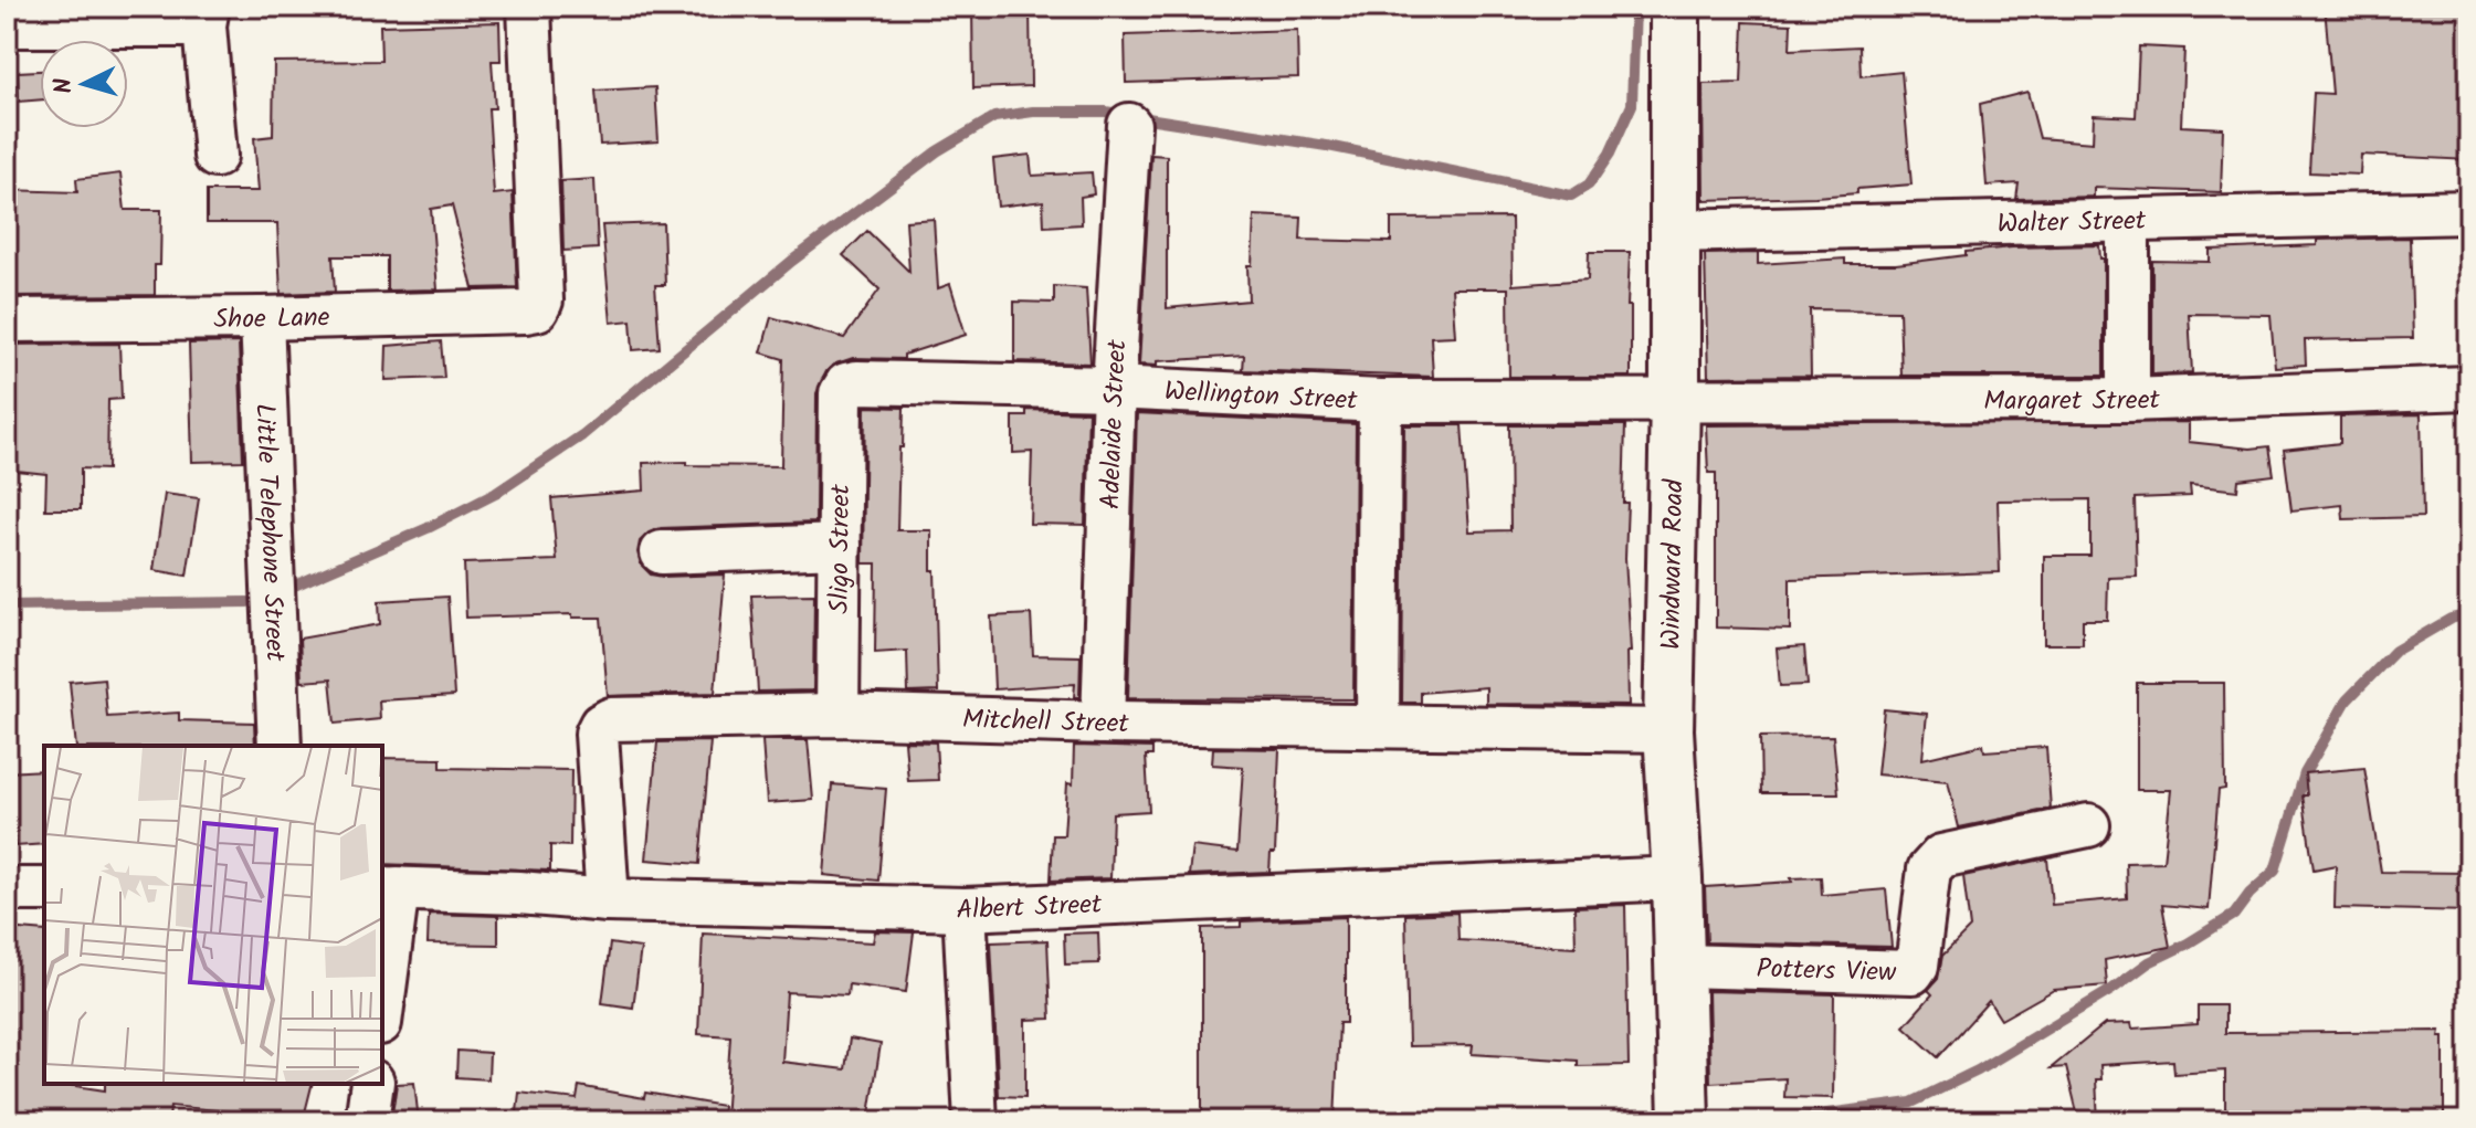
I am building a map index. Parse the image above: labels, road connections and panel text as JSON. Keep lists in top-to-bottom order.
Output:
{
  "streets": {
    "main road": ["Windward Road"],
    "street": [
      "Walter Street",
      "Shoe Lane",
      "Wellington Street",
      "Margaret Street",
      "Adelaide Street",
      "Little Telephone Street",
      "Sligo Street",
      "Mitchell Street",
      "Albert Street",
      "Potters View"
    ]
  },
  "crossings": [
    ["Walter Street", "Windward Road"],
    ["Shoe Lane", "Little Telephone Street"],
    ["Wellington Street", "Margaret Street"],
    ["Wellington Street", "Adelaide Street"],
    ["Wellington Street", "Sligo Street"],
    ["Wellington Street", "Windward Road"],
    ["Margaret Street", "Windward Road"],
    ["Adelaide Street", "Mitchell Street"],
    ["Sligo Street", "Mitchell Street"],
    ["Windward Road", "Mitchell Street"],
    ["Windward Road", "Albert Street"],
    ["Windward Road", "Potters View"],
    ["Mitchell Street", "Albert Street"]
  ],
  "north": "left"
}
